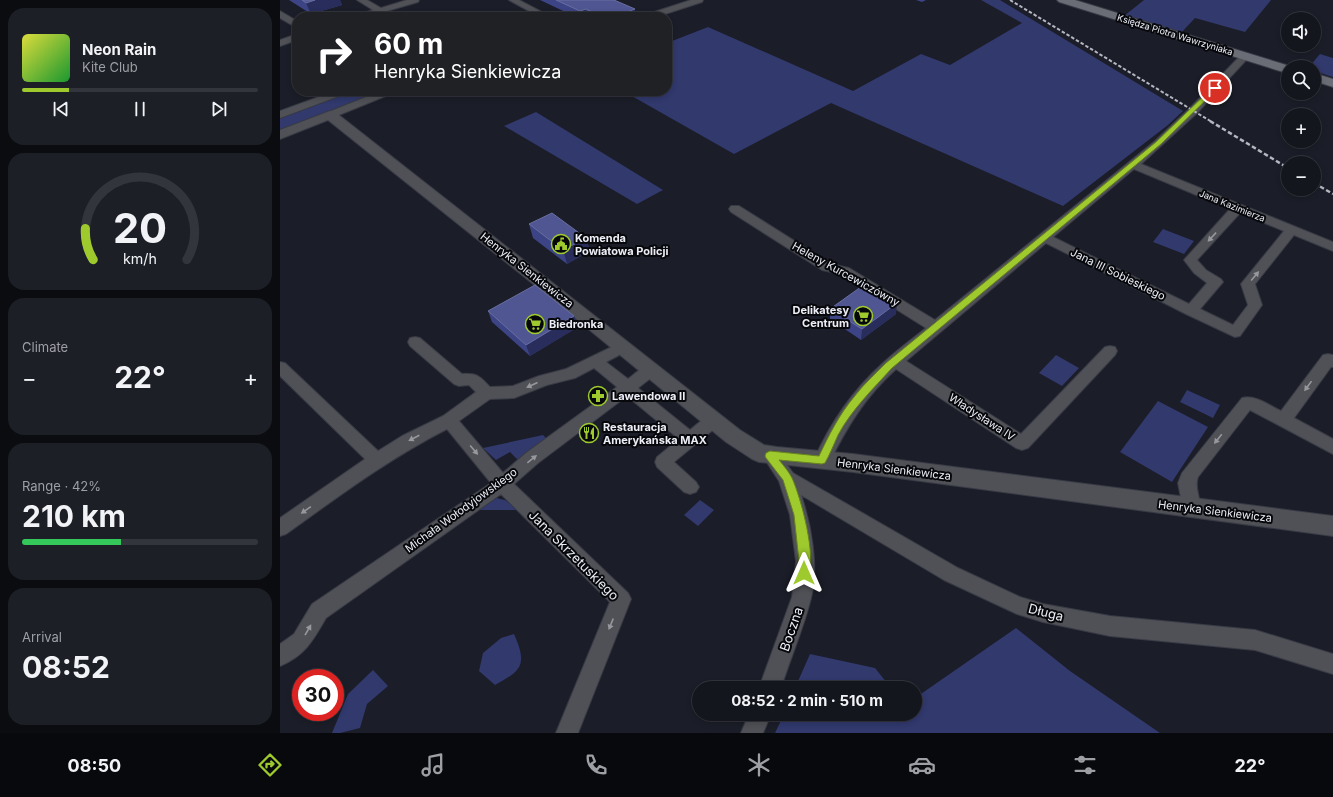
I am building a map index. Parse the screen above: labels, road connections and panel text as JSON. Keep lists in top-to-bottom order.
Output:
{
  "streets": {
    "main road": ["Księdza Piotra Wawrzyniaka"],
    "street": [
      "Jana Kazimierza",
      "Henryka Sienkiewicza",
      "Heleny Kurcewiczówny",
      "Jana III Sobieskiego",
      "Władysława IV",
      "Michała Wołodyjowskiego",
      "Jana Skrzetuskiego",
      "Długa",
      "Boczna"
    ]
  },
  "crossings": [
    ["Jana Kazimierza", "Jana III Sobieskiego"],
    ["Henryka Sienkiewicza", "Michała Wołodyjowskiego"],
    ["Henryka Sienkiewicza", "Boczna"],
    ["Michała Wołodyjowskiego", "Jana Skrzetuskiego"],
    ["Długa", "Boczna"]
  ],
  "one_way": ["Jana Skrzetuskiego"],
  "places": {
    "public building": ["Komenda Powiatowa Policji"],
    "supermarket": ["Delikatesy Centrum", "Biedronka"],
    "pharmacy": ["Lawendowa II"],
    "restaurant": ["Restauracja Amerykańska MAX"]
  },
  "page": {
    "map_buttons": ["+", "−"],
    "turn": ["60 m", "Henryka Sienkiewicza"],
    "song": ["Neon Rain", "Kite Club"],
    "tile": [
      "Climate",
      ["Range · 42%", "210 km"],
      ["Arrival", "08:52"]
    ],
    "heat": ["−", "22°", "+"],
    "limit": "30",
    "trip": "08:52 · 2 min · 510 m",
    "tabs": ["08:50", "22°"],
    "gauge": ["20", "km/h"]
  }
}
